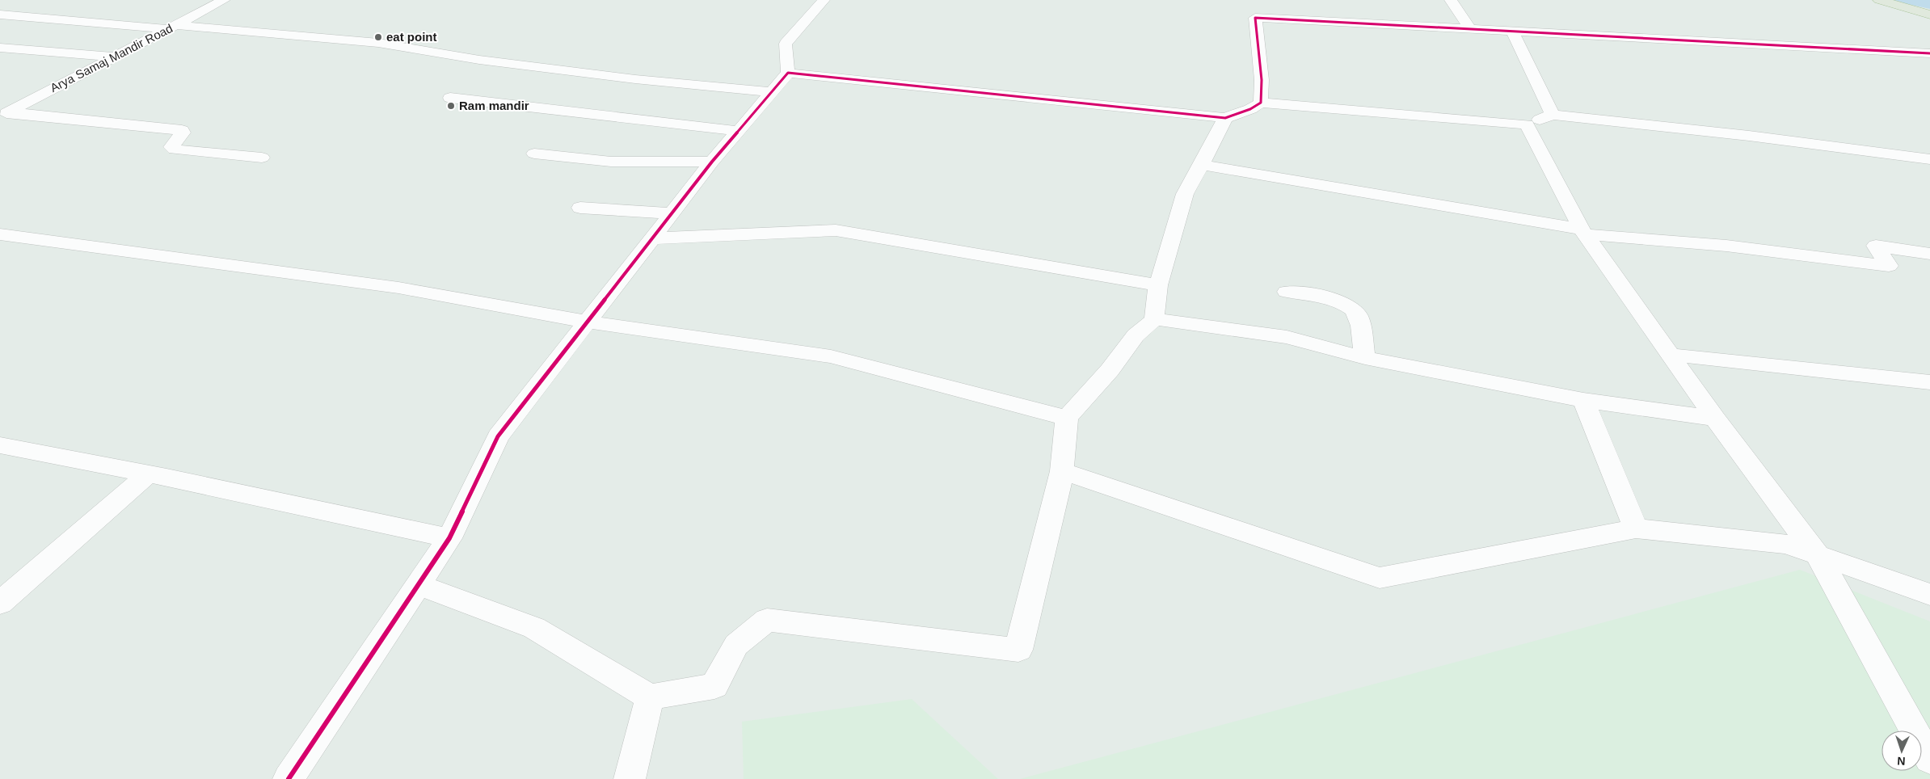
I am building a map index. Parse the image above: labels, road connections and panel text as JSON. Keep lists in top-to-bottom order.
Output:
{
  "streets": {
    "street": ["Arya Samaj Mandir Road"]
  },
  "places": ["eat point", "Ram mandir"],
  "north": "bottom"
}
